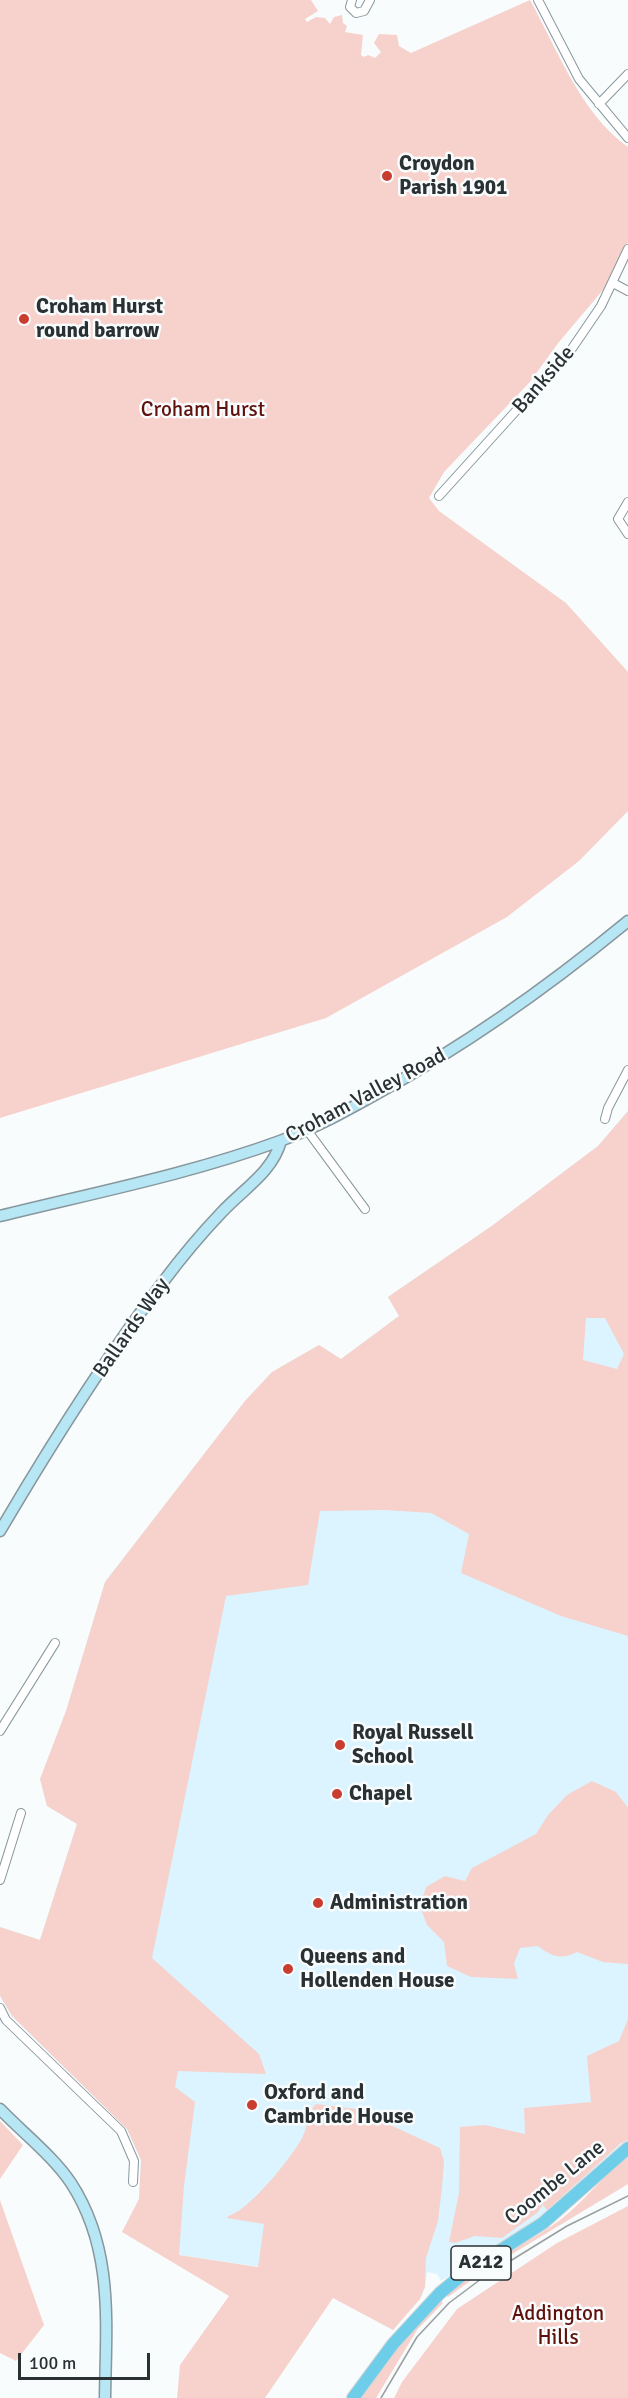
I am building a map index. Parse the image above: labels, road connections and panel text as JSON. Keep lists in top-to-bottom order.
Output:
{
  "streets": {
    "main road": ["Coombe Lane", "A212"],
    "street": ["Bankside", "Croham Valley Road", "Ballards Way"]
  },
  "crossings": [
    ["Croham Valley Road", "Ballards Way"]
  ],
  "parks": ["Croham Hurst", "Addington Hills"],
  "places": [
    "Croydon Parish 1901",
    "Croham Hurst round barrow",
    "Royal Russell School",
    "Chapel",
    "Administration",
    "Queens and Hollenden House",
    "Oxford and Cambride House"
  ],
  "scale_bar": "100 m"
}
